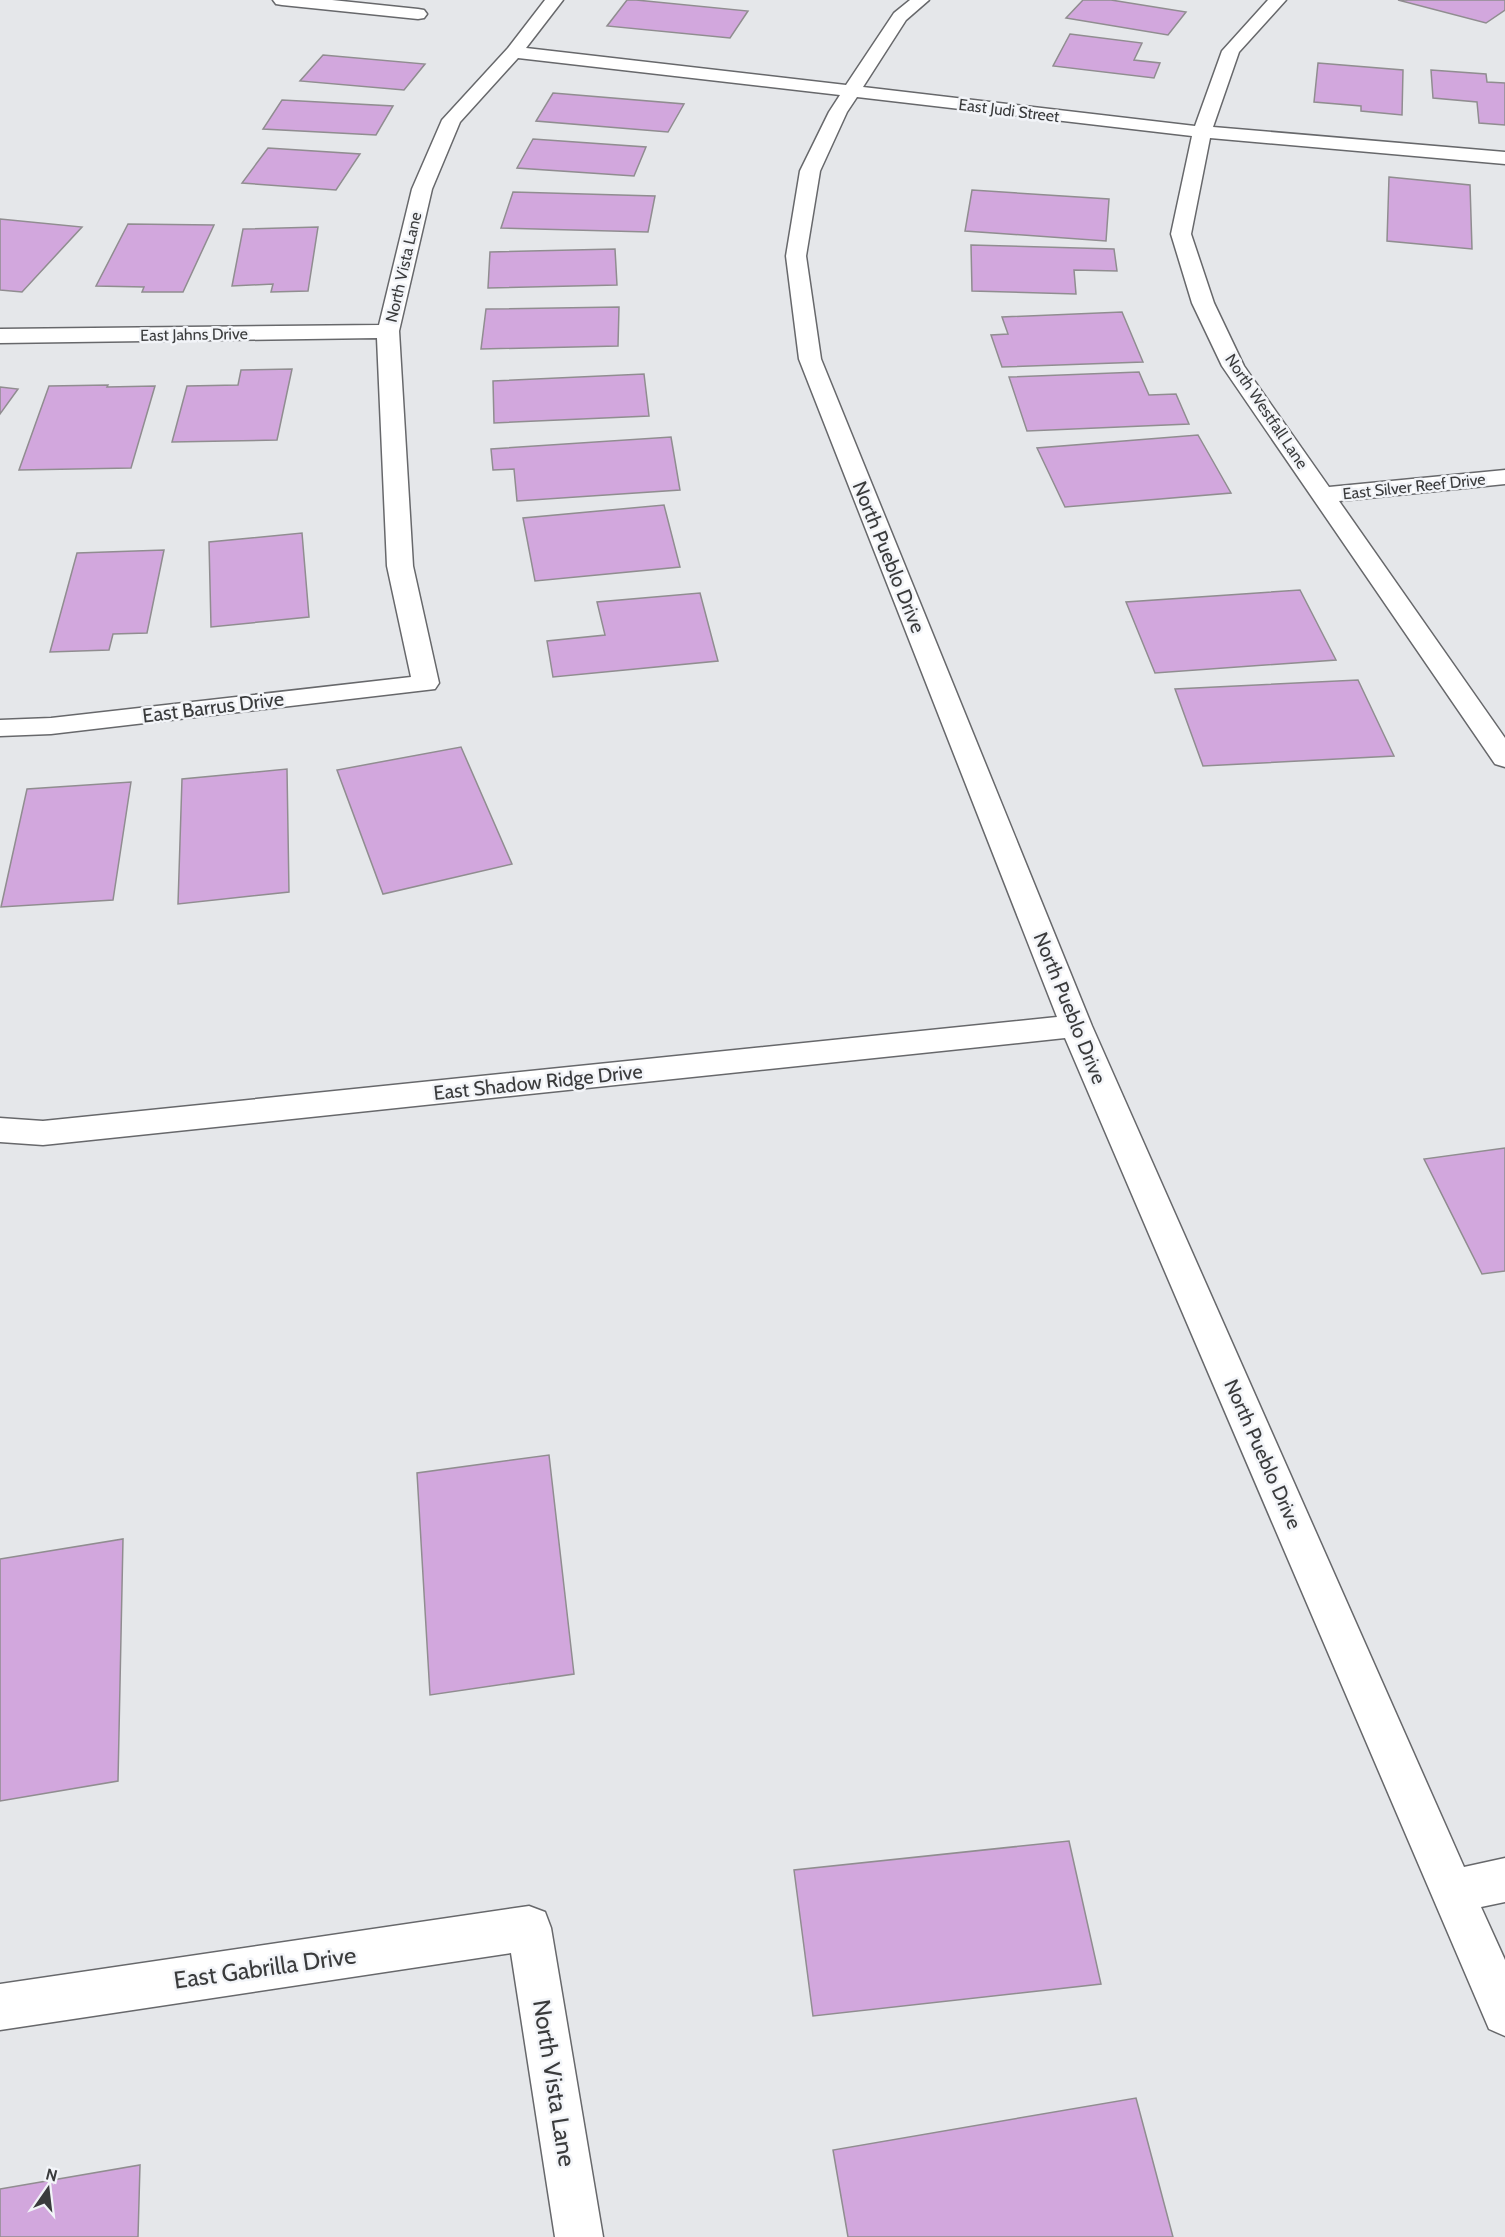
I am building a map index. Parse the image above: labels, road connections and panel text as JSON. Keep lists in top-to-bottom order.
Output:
{
  "streets": {
    "street": [
      "East Judi Street",
      "North Vista Lane",
      "East Jahns Drive",
      "North Westfall Lane",
      "East Silver Reef Drive",
      "North Pueblo Drive",
      "East Barrus Drive",
      "East Shadow Ridge Drive",
      "East Gabrilla Drive"
    ]
  },
  "crossings": [
    ["East Judi Street", "North Vista Lane"],
    ["East Judi Street", "North Westfall Lane"],
    ["East Judi Street", "North Pueblo Drive"],
    ["North Vista Lane", "East Jahns Drive"],
    ["North Vista Lane", "East Barrus Drive"],
    ["North Vista Lane", "East Gabrilla Drive"],
    ["North Westfall Lane", "East Silver Reef Drive"],
    ["North Pueblo Drive", "East Shadow Ridge Drive"]
  ],
  "north": "top"
}
